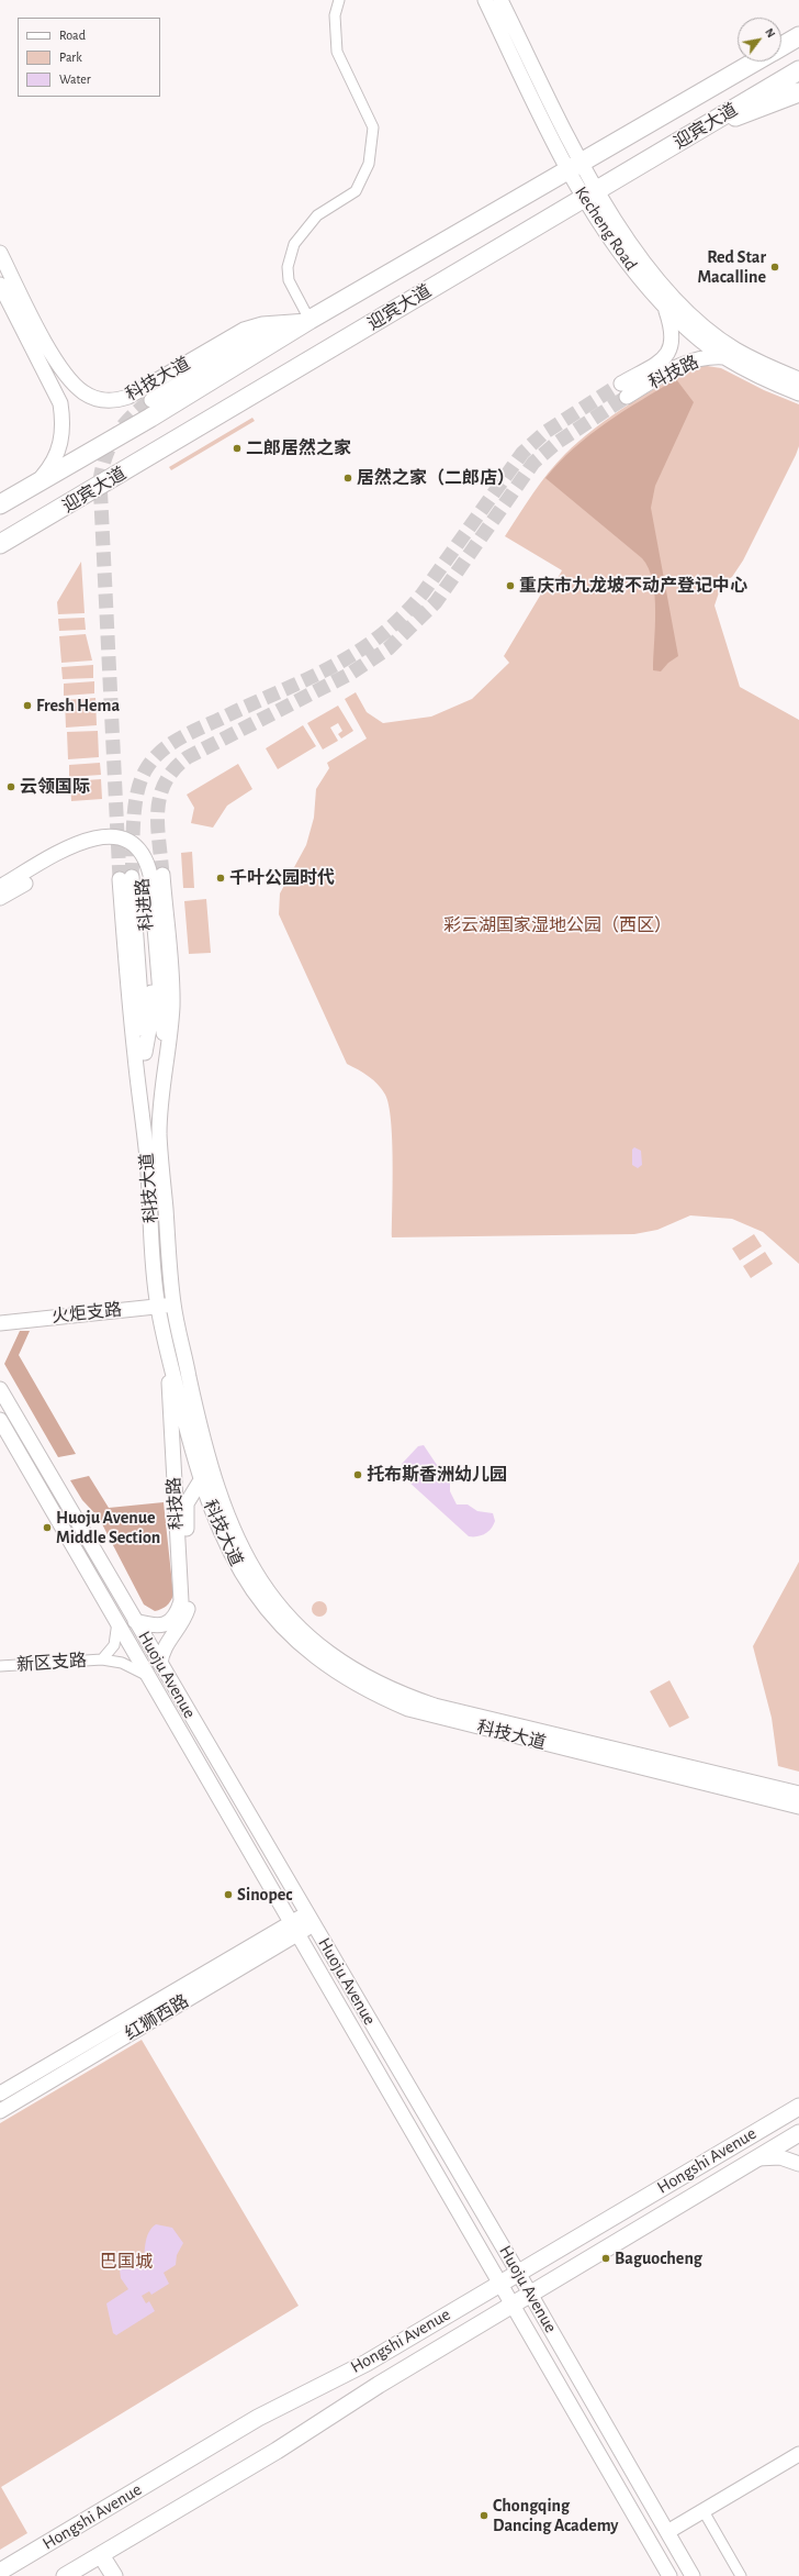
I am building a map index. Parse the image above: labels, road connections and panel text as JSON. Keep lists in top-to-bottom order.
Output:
{
  "streets": {
    "highway": ["迎宾大道"],
    "main road": [
      "Kecheng Road",
      "科技路",
      "科技大道",
      "科进路",
      "火炬支路",
      "Huoju Avenue",
      "红狮西路",
      "Hongshi Avenue"
    ],
    "street": ["新区支路"]
  },
  "crossings": [
    ["迎宾大道", "Kecheng Road"],
    ["迎宾大道", "科技大道"],
    ["Kecheng Road", "科技路"],
    ["科技路", "科技大道"],
    ["科技路", "Huoju Avenue"],
    ["科技大道", "科进路"],
    ["科技大道", "火炬支路"],
    ["新区支路", "Huoju Avenue"],
    ["Huoju Avenue", "红狮西路"],
    ["Huoju Avenue", "Hongshi Avenue"]
  ],
  "parks": ["彩云湖国家湿地公园（西区）", "巴国城"],
  "places": [
    "Red Star Macalline",
    "二郎居然之家",
    "居然之家（二郎店）",
    "重庆市九龙坡不动产登记中心",
    "Fresh Hema",
    "云领国际",
    "千叶公园时代",
    "托布斯香洲幼儿园",
    "Huoju Avenue Middle Section",
    "Sinopec",
    "Baguocheng",
    "Chongqing Dancing Academy"
  ],
  "legend": ["Road", "Park", "Water"],
  "north": "top right"
}
